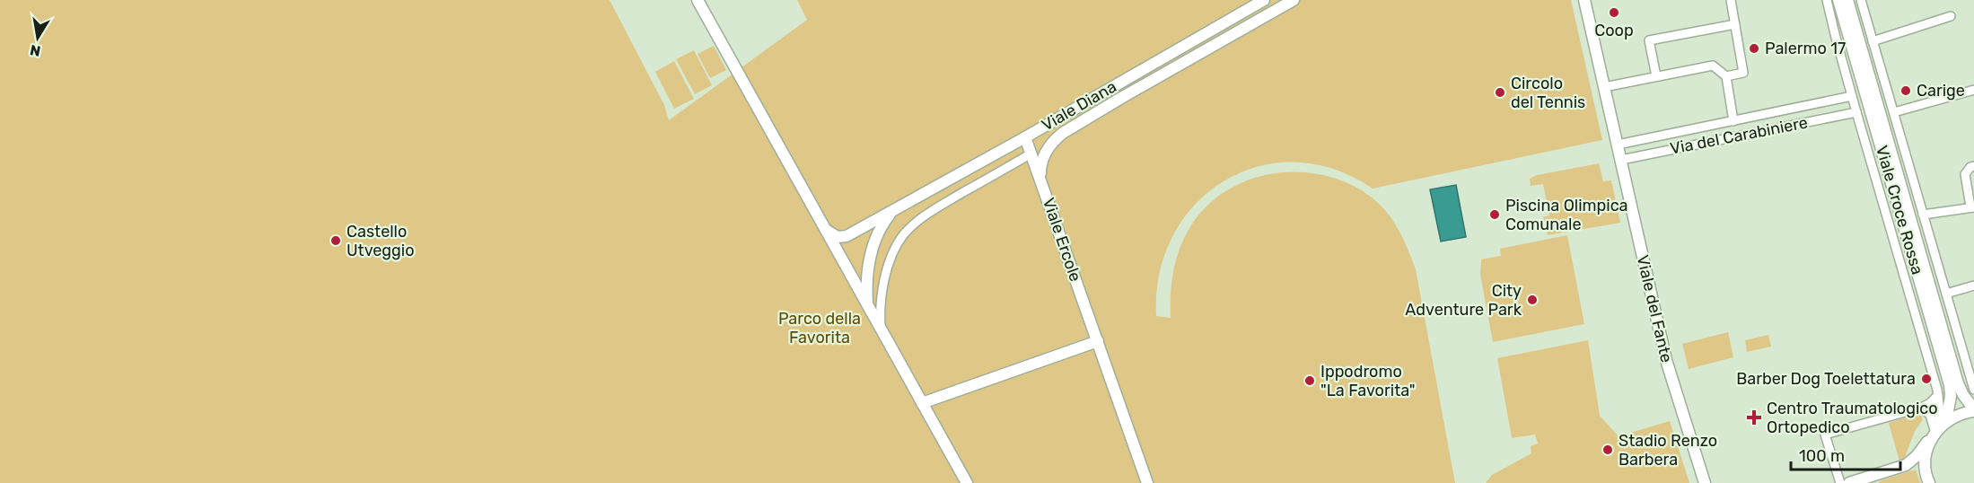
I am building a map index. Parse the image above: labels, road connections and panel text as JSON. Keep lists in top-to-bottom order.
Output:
{
  "streets": {
    "street": [
      "Viale Diana",
      "Via del Carabiniere",
      "Viale Croce Rossa",
      "Viale Ercole",
      "Viale del Fante"
    ]
  },
  "crossings": [
    ["Viale Diana", "Viale Ercole"],
    ["Via del Carabiniere", "Viale Croce Rossa"],
    ["Via del Carabiniere", "Viale del Fante"]
  ],
  "parks": ["Parco della Favorita"],
  "places": {
    "other": [
      "Coop",
      "Palermo 17",
      "Carige",
      "Circolo del Tennis",
      "Piscina Olimpica Comunale",
      "Castello Utveggio",
      "City Adventure Park",
      "Barber Dog Toelettatura",
      "Ippodromo \"La Favorita\"",
      "Stadio Renzo Barbera"
    ],
    "health": ["Centro Traumatologico Ortopedico"]
  },
  "scale_bar": "100 m",
  "north": "bottom"
}
